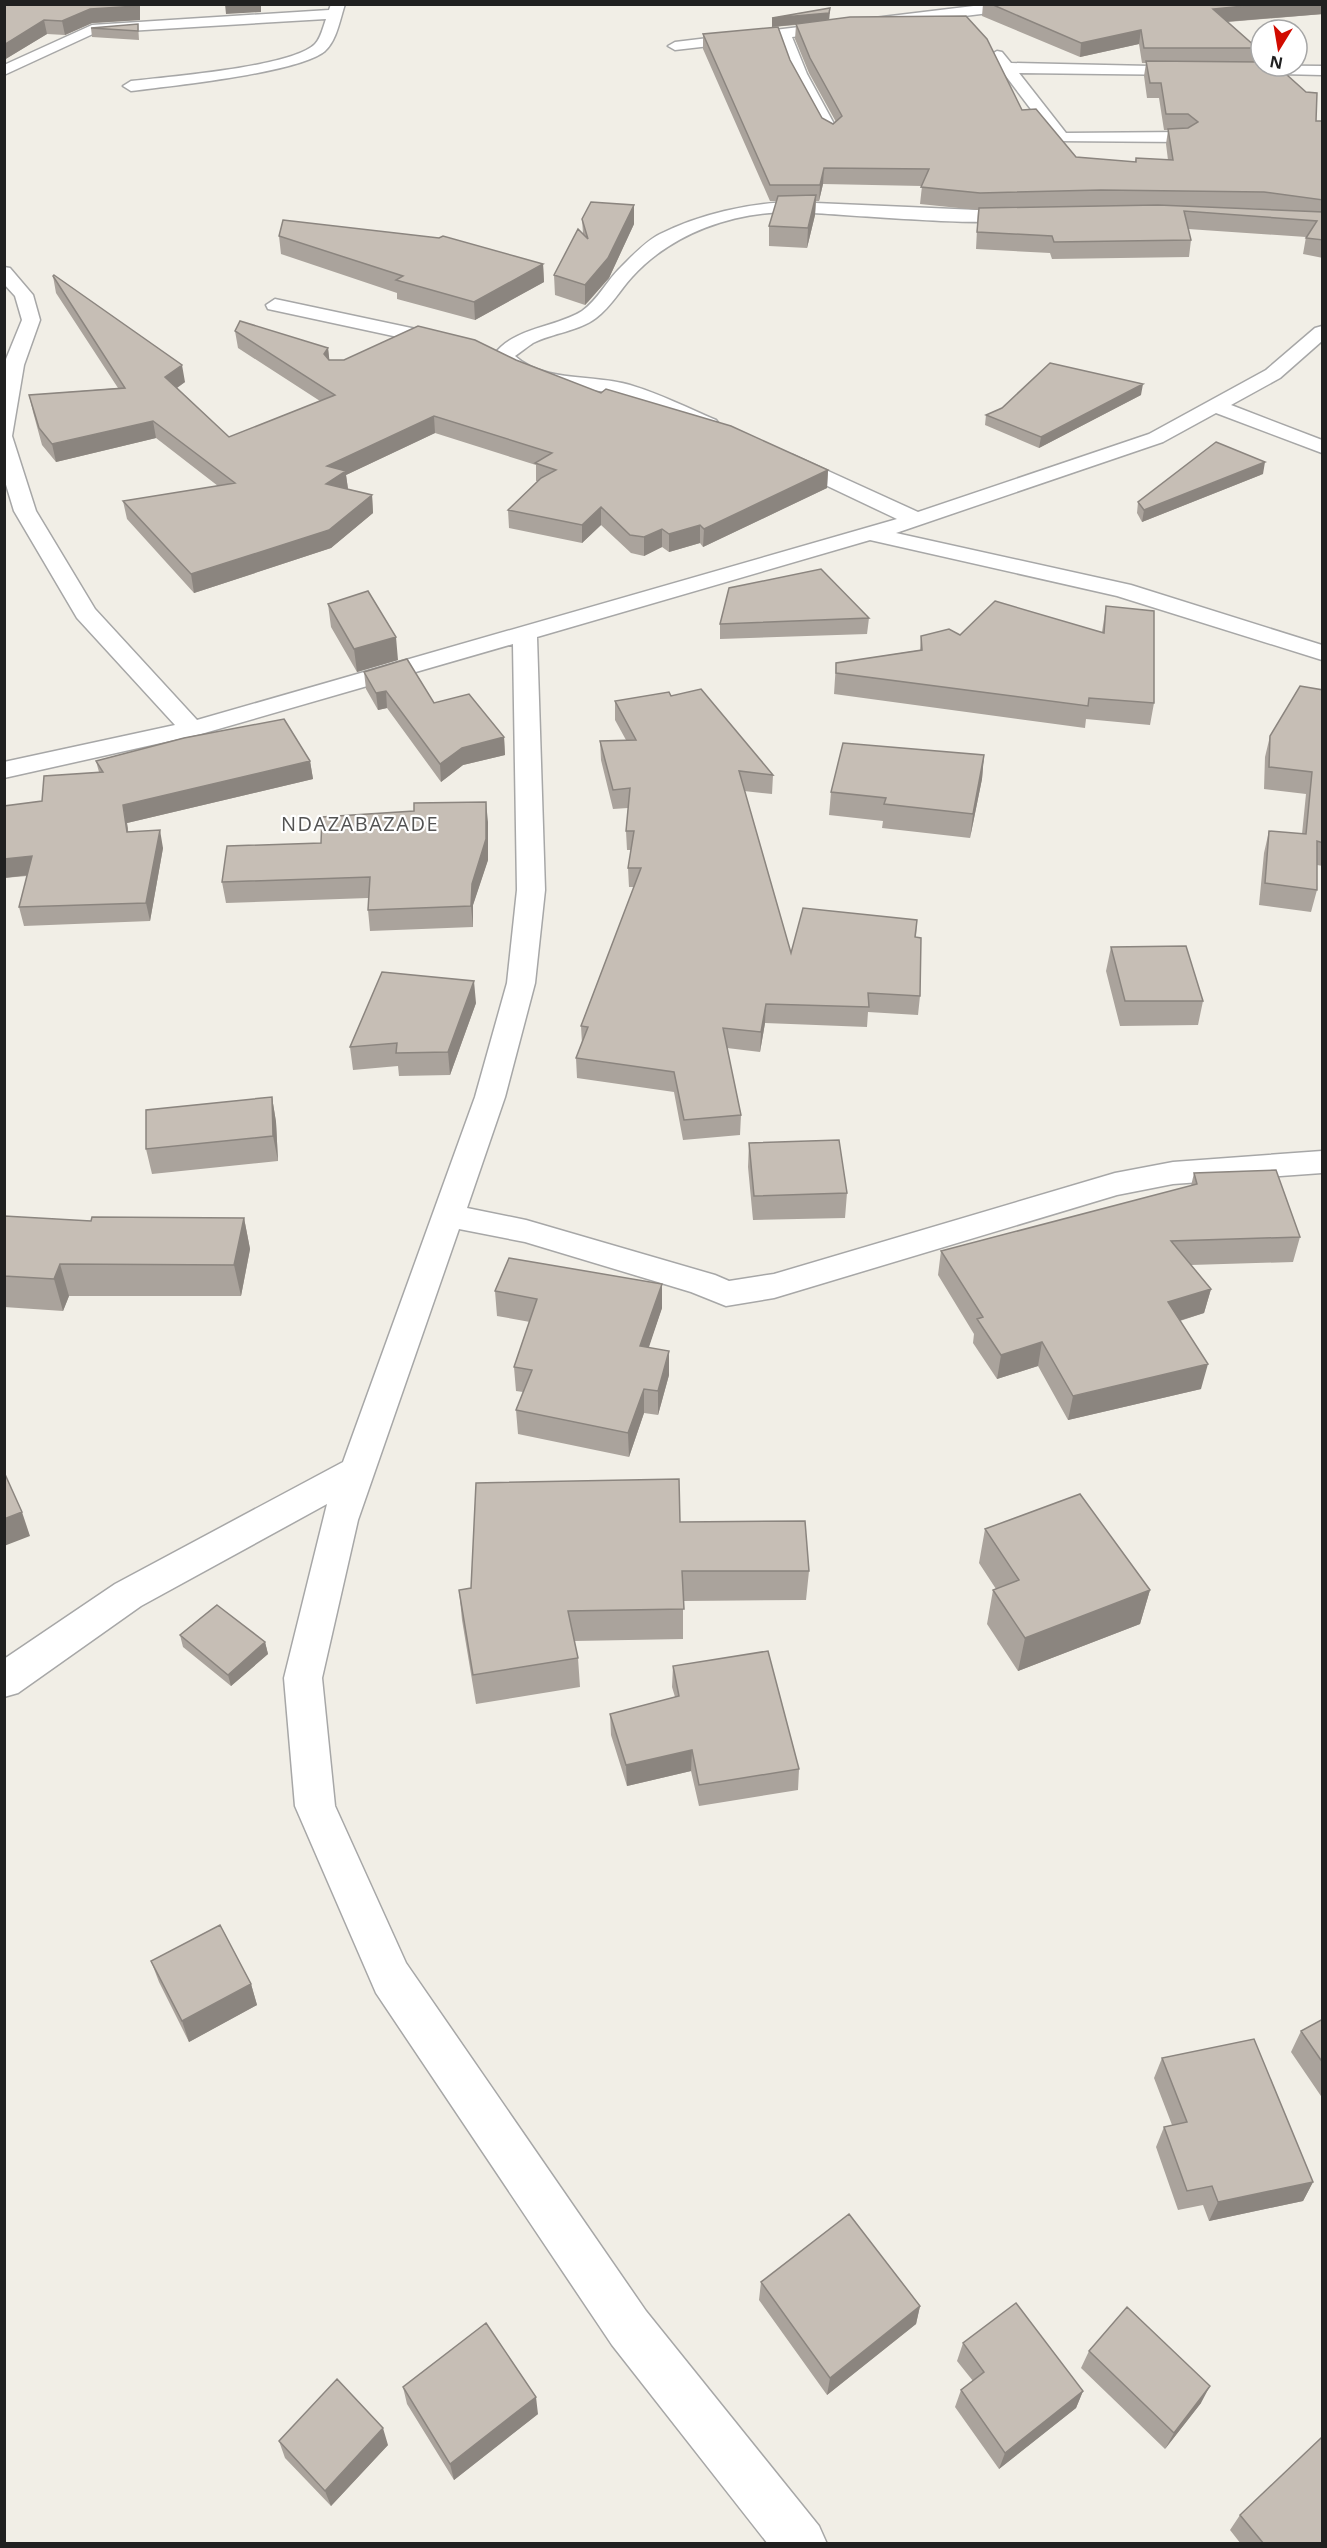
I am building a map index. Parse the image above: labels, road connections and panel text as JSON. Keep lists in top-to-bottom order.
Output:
{
  "districts": ["NDAZABAZADE"],
  "north": "bottom"
}
